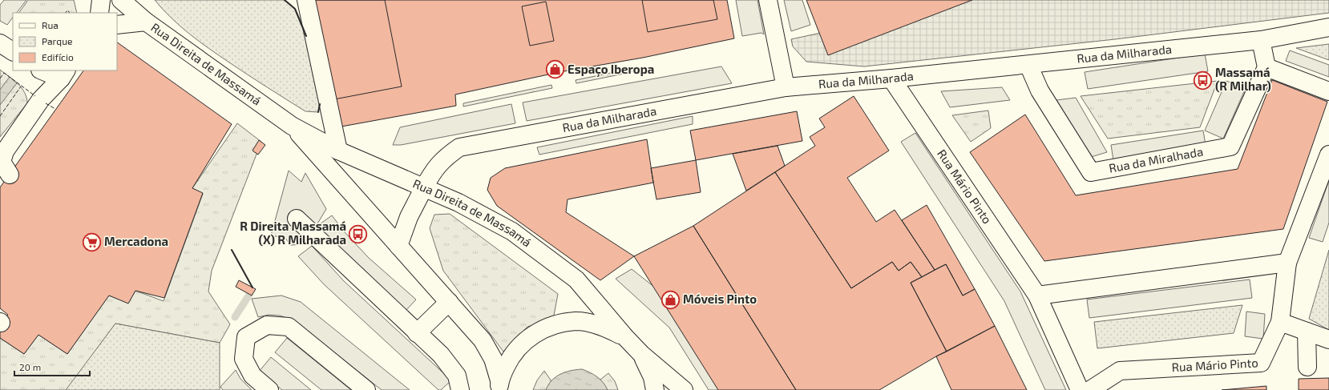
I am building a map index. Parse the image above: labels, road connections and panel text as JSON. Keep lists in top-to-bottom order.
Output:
{
  "streets": {
    "street": [
      "Rua da Milharada",
      "Rua Direita de Massamá",
      "Rua da Miralhada",
      "Rua Mário Pinto"
    ]
  },
  "crossings": [
    ["Rua da Milharada", "Rua Direita de Massamá"],
    ["Rua da Milharada", "Rua da Miralhada"],
    ["Rua da Milharada", "Rua Mário Pinto"]
  ],
  "places": {
    "shop": ["Espaço Iberopa", "Móveis Pinto"],
    "bus stop": ["Massamá (R Milhar)", "R Direita Massamá (X) R Milharada"],
    "supermarket": ["Mercadona"]
  },
  "legend": ["Rua", "Parque", "Edifício"],
  "scale_bar": "20 m"
}
